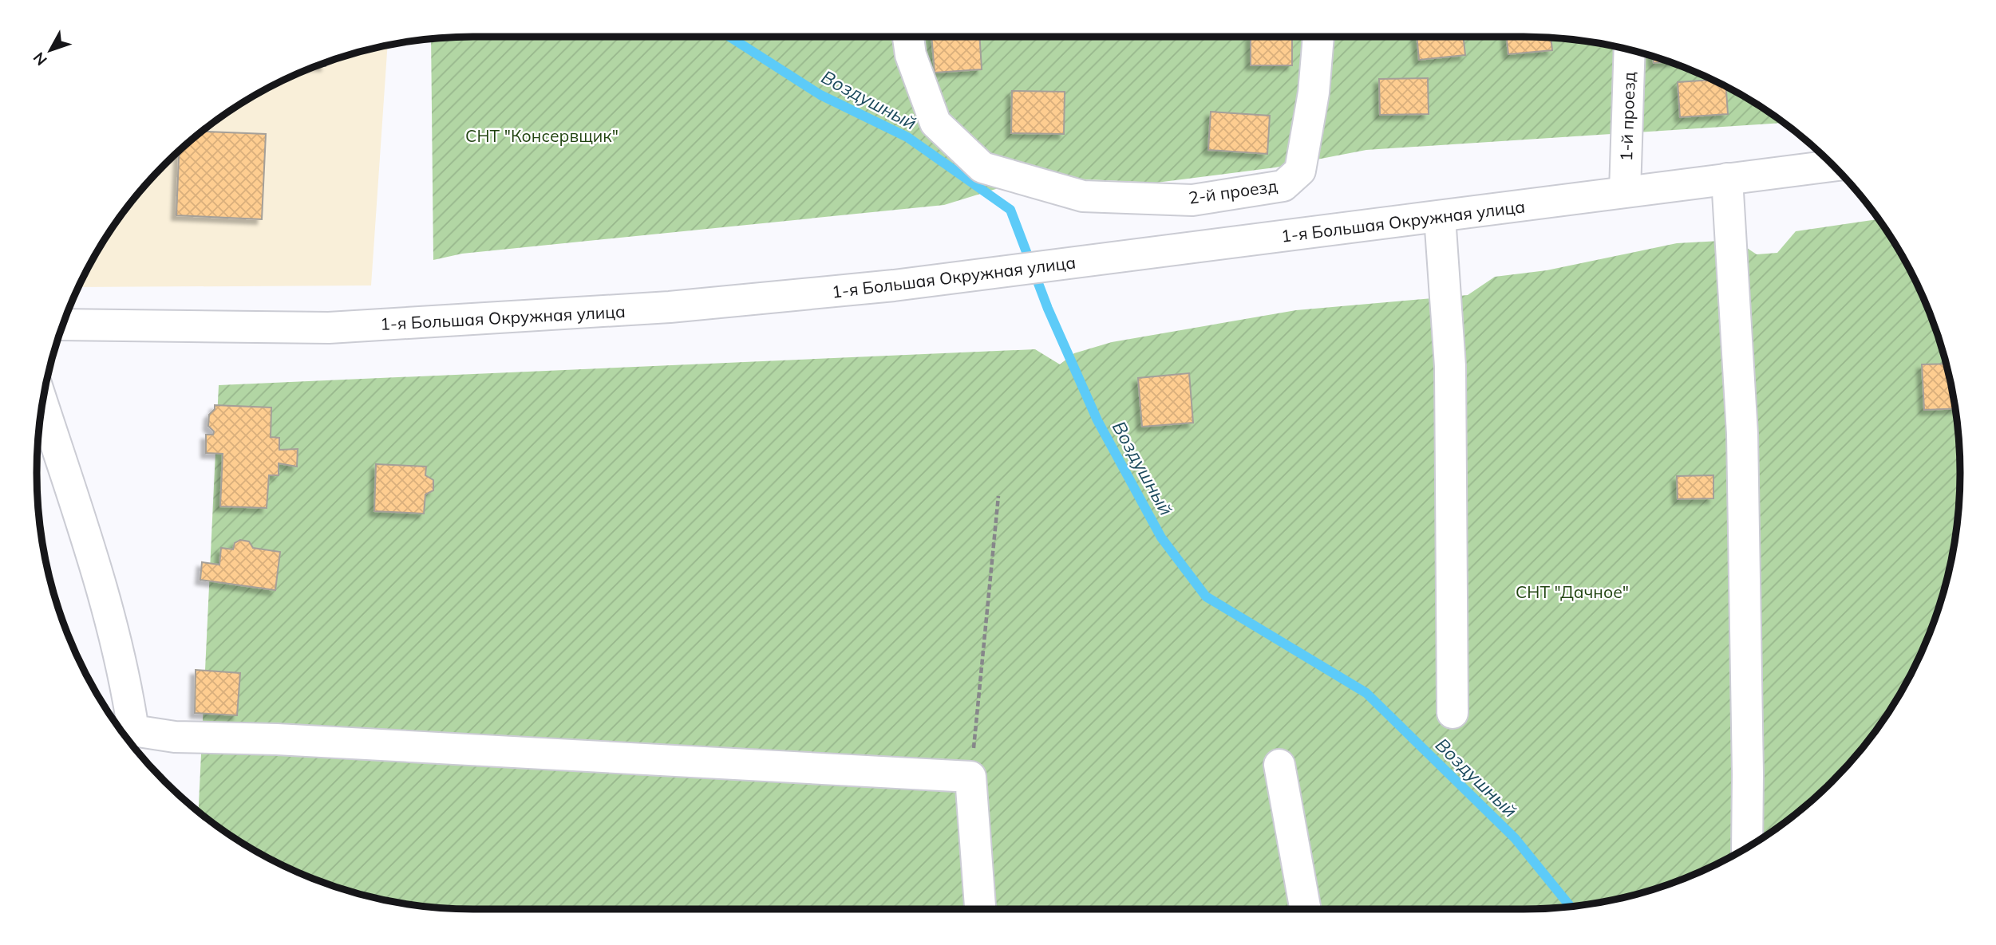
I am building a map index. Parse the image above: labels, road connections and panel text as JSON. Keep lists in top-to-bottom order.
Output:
{
  "streets": {
    "street": ["1-й проезд", "2-й проезд", "1-я Большая Окружная улица"]
  },
  "crossings": [
    ["1-й проезд", "1-я Большая Окружная улица"]
  ],
  "water": ["Воздушный"],
  "parks": ["СНТ \"Консервщик\"", "СНТ \"Дачное\""],
  "north": "bottom left"
}
